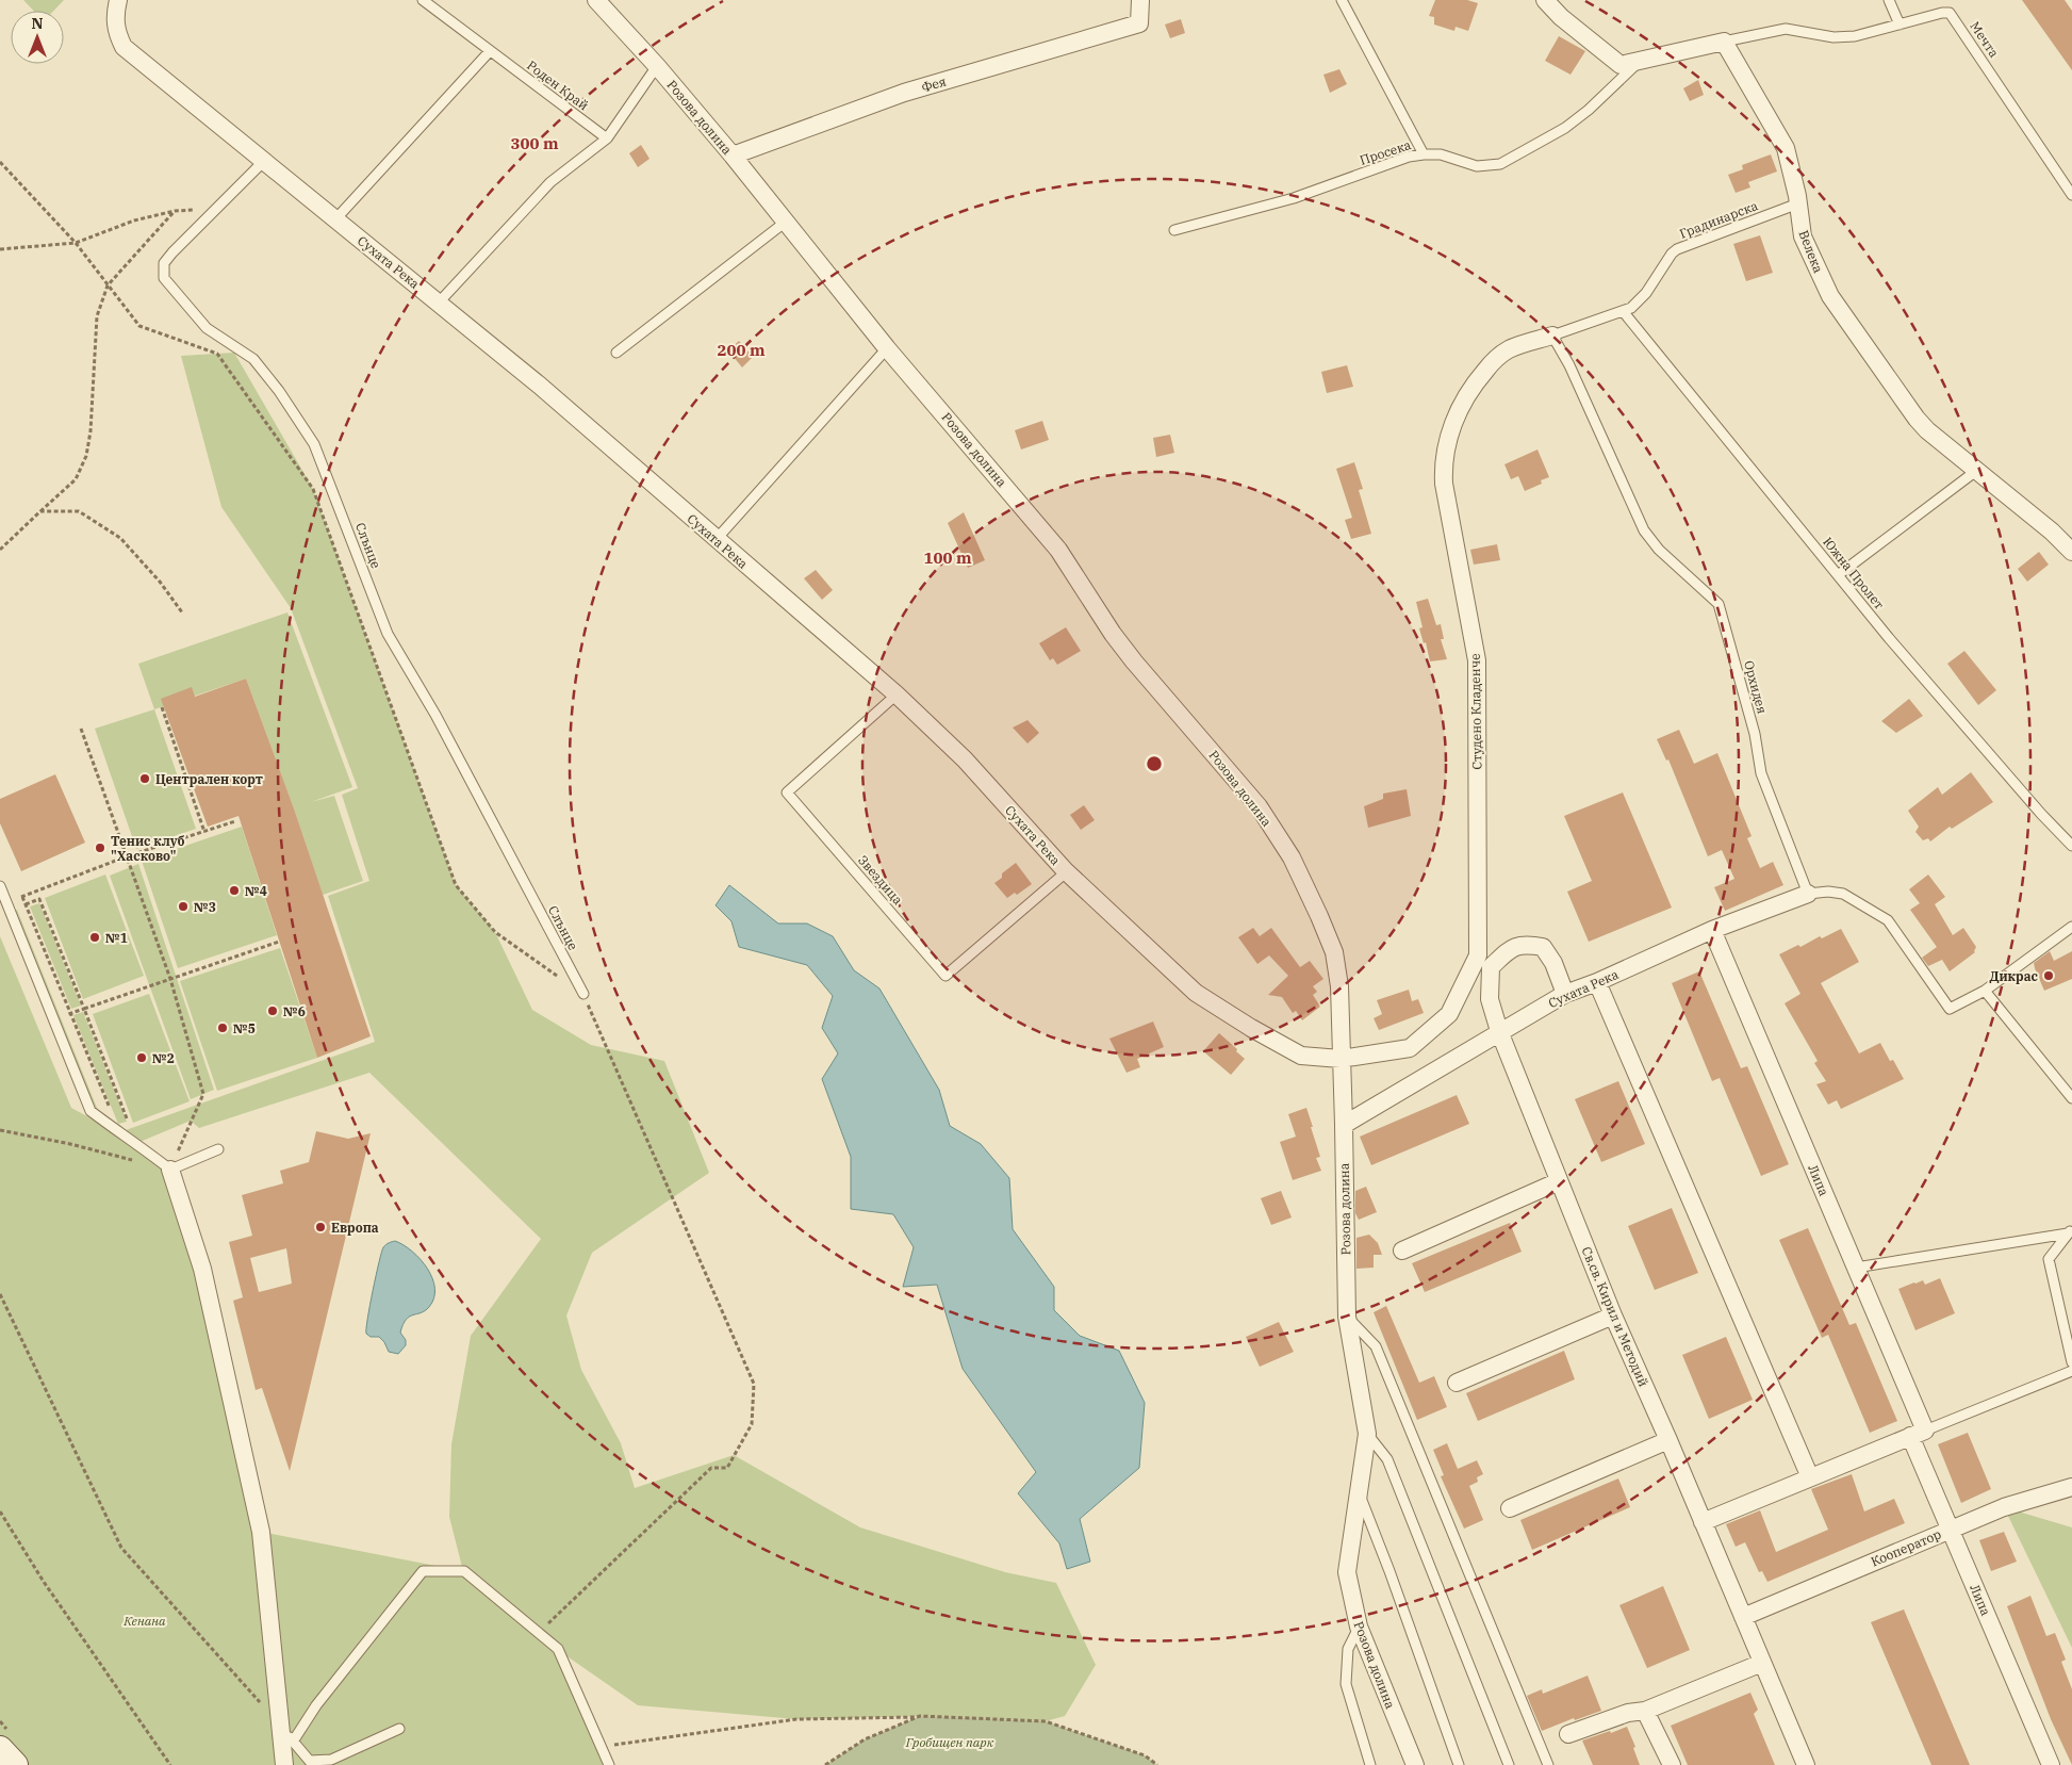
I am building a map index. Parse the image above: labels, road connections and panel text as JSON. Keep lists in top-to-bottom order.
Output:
{
  "streets": {
    "street": [
      "Фея",
      "Розова долина",
      "Велека",
      "Сухата Река",
      "Студено Кладенче",
      "Липа",
      "Св.св. Кирил и Методий",
      "Кооператор"
    ],
    "lane": [
      "Мечта",
      "Роден Край",
      "Просека",
      "Градинарска",
      "Слънце",
      "Южна Пролет",
      "Орхидея",
      "Звездица"
    ]
  },
  "crossings": [
    ["Мечта", "Велека"],
    ["Фея", "Розова долина"],
    ["Розова долина", "Сухата Река"],
    ["Розова долина", "Студено Кладенче"],
    ["Градинарска", "Велека"],
    ["Градинарска", "Южна Пролет"],
    ["Градинарска", "Орхидея"],
    ["Градинарска", "Студено Кладенче"],
    ["Сухата Река", "Слънце"],
    ["Сухата Река", "Орхидея"],
    ["Сухата Река", "Студено Кладенче"],
    ["Сухата Река", "Звездица"],
    ["Сухата Река", "Липа"],
    ["Сухата Река", "Св.св. Кирил и Методий"],
    ["Орхидея", "Студено Кладенче"],
    ["Липа", "Кооператор"],
    ["Св.св. Кирил и Методий", "Кооператор"]
  ],
  "parks": ["Кенана", "Гробищен парк"],
  "places": [
    "Централен корт",
    "Тенис клуб \"Хасково\"",
    "№4",
    "№3",
    "№1",
    "Дикрас",
    "№6",
    "№5",
    "№2",
    "Европа"
  ],
  "north": "top",
  "rings": ["300 m", "200 m", "100 m"]
}
